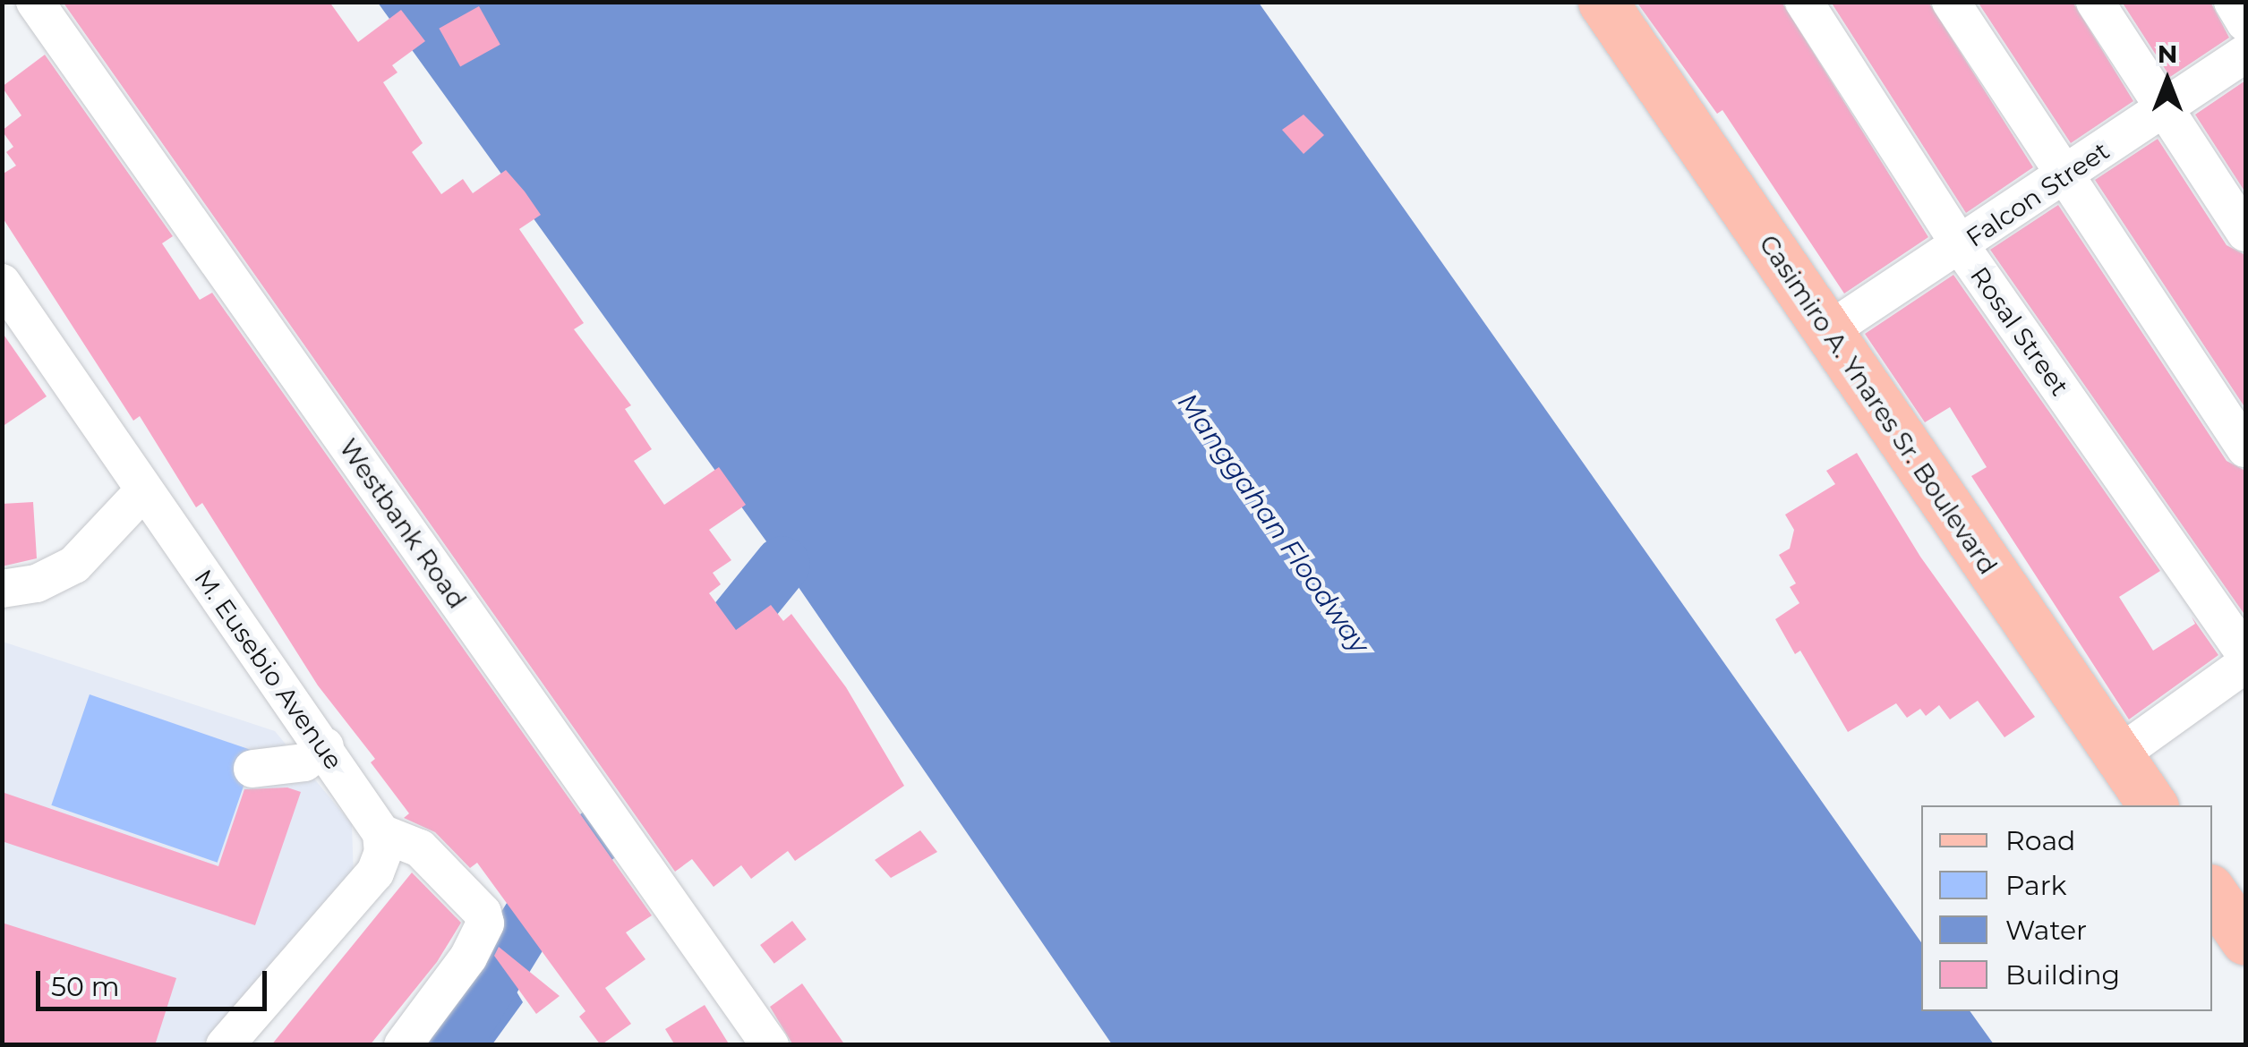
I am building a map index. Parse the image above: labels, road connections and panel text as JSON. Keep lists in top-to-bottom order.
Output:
{
  "streets": {
    "main road": ["Casimiro A. Ynares Sr. Boulevard"],
    "street": [
      "Falcon Street",
      "Rosal Street",
      "Westbank Road",
      "M. Eusebio Avenue"
    ]
  },
  "crossings": [
    ["Falcon Street", "Rosal Street"],
    ["Falcon Street", "Casimiro A. Ynares Sr. Boulevard"]
  ],
  "water": ["Manggahan Floodway"],
  "legend": [
    "Road",
    "Park",
    "Water",
    "Building"
  ],
  "scale_bar": "50 m",
  "north": "top"
}
